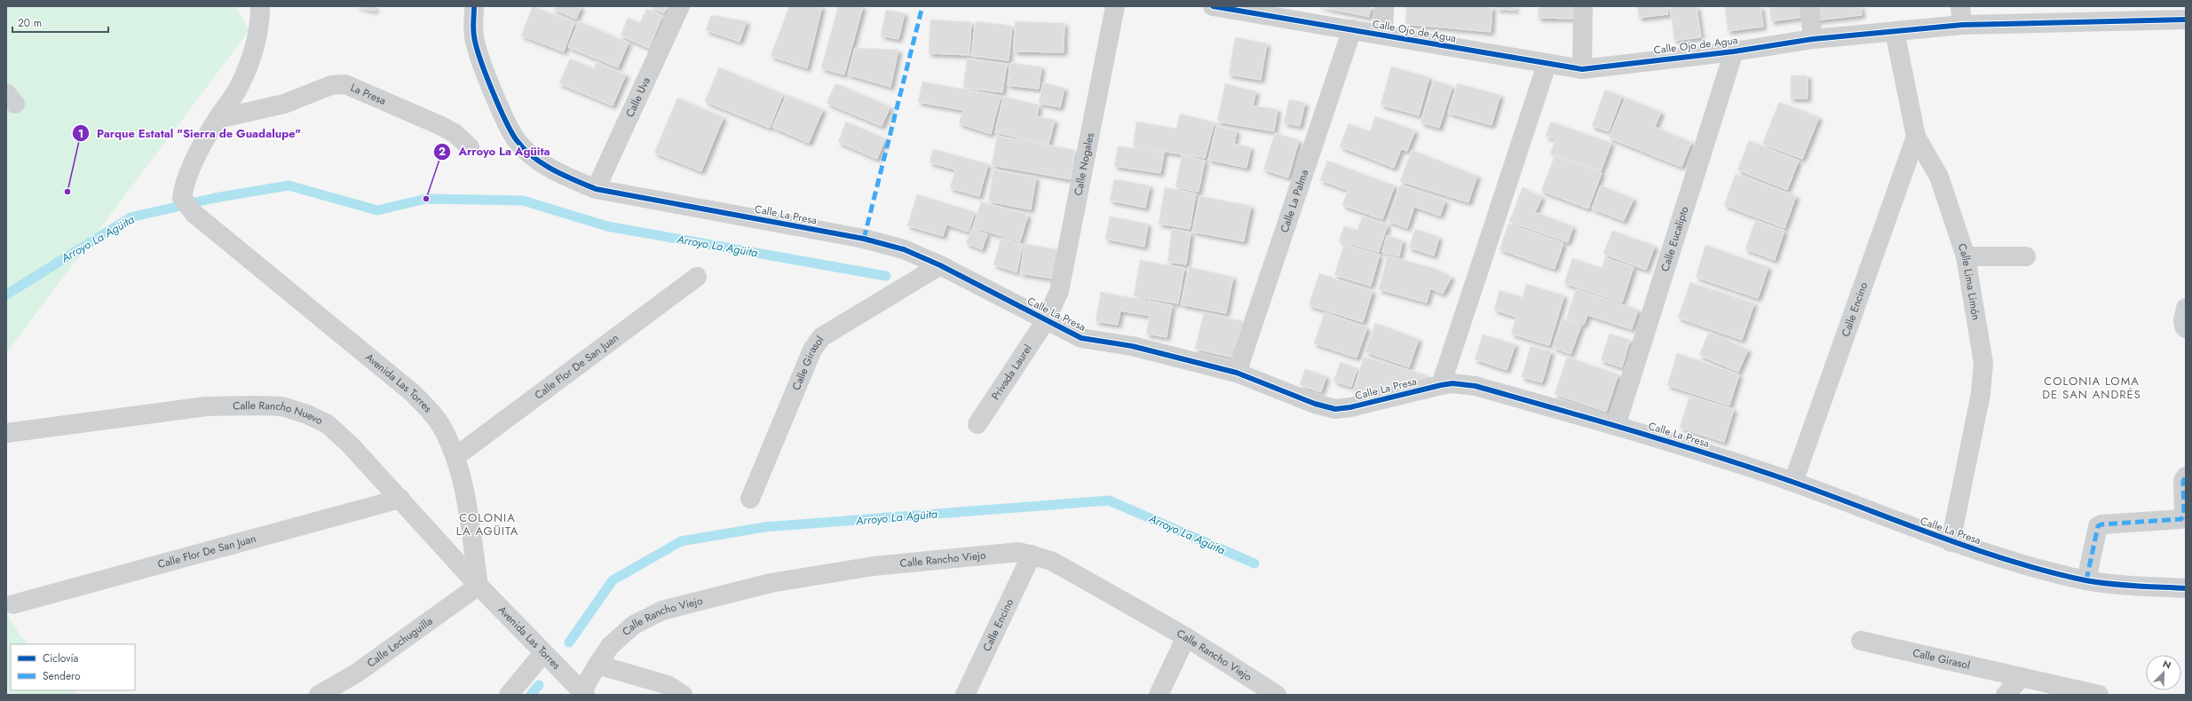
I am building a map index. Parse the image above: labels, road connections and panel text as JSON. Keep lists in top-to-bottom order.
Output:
{
  "streets": {
    "street": [
      "Calle Ojo de Agua",
      "La Presa",
      "Calle Uva",
      "Calle Nogales",
      "Calle La Palma",
      "Calle La Presa",
      "Calle Eucalipto",
      "Calle Lima Limón",
      "Calle Encino",
      "Calle Girasol",
      "Calle Flor De San Juan",
      "Privada Laurel",
      "Avenida Las Torres",
      "Calle Rancho Nuevo",
      "Calle Rancho Viejo",
      "Calle Lechuguilla"
    ]
  },
  "crossings": [
    ["Calle Ojo de Agua", "Calle La Palma"],
    ["Calle Ojo de Agua", "Calle Eucalipto"],
    ["Calle Ojo de Agua", "Calle Lima Limón"],
    ["La Presa", "Avenida Las Torres"],
    ["Calle Uva", "Calle La Presa"],
    ["Calle Nogales", "Calle La Presa"],
    ["Calle Nogales", "Privada Laurel"],
    ["Calle La Palma", "Calle La Presa"],
    ["Calle La Presa", "Calle Eucalipto"],
    ["Calle La Presa", "Calle Lima Limón"],
    ["Calle La Presa", "Calle Encino"],
    ["Calle La Presa", "Calle Girasol"],
    ["Calle La Presa", "Privada Laurel"],
    ["Calle Lima Limón", "Calle Encino"],
    ["Calle Encino", "Calle Rancho Viejo"],
    ["Calle Flor De San Juan", "Avenida Las Torres"],
    ["Calle Flor De San Juan", "Calle Rancho Nuevo"],
    ["Avenida Las Torres", "Calle Rancho Nuevo"],
    ["Avenida Las Torres", "Calle Rancho Viejo"],
    ["Avenida Las Torres", "Calle Lechuguilla"],
    ["Calle Rancho Nuevo", "Calle Lechuguilla"]
  ],
  "districts": ["COLONIA LOMA DE SAN ANDRÉS", "COLONIA LA AGÜITA"],
  "water": ["Arroyo La Agüita"],
  "places": ["Parque Estatal \"Sierra de Guadalupe\"", "Arroyo La Agüita"],
  "legend": ["Ciclovía", "Sendero"],
  "scale_bar": "20 m",
  "north": "top right"
}
